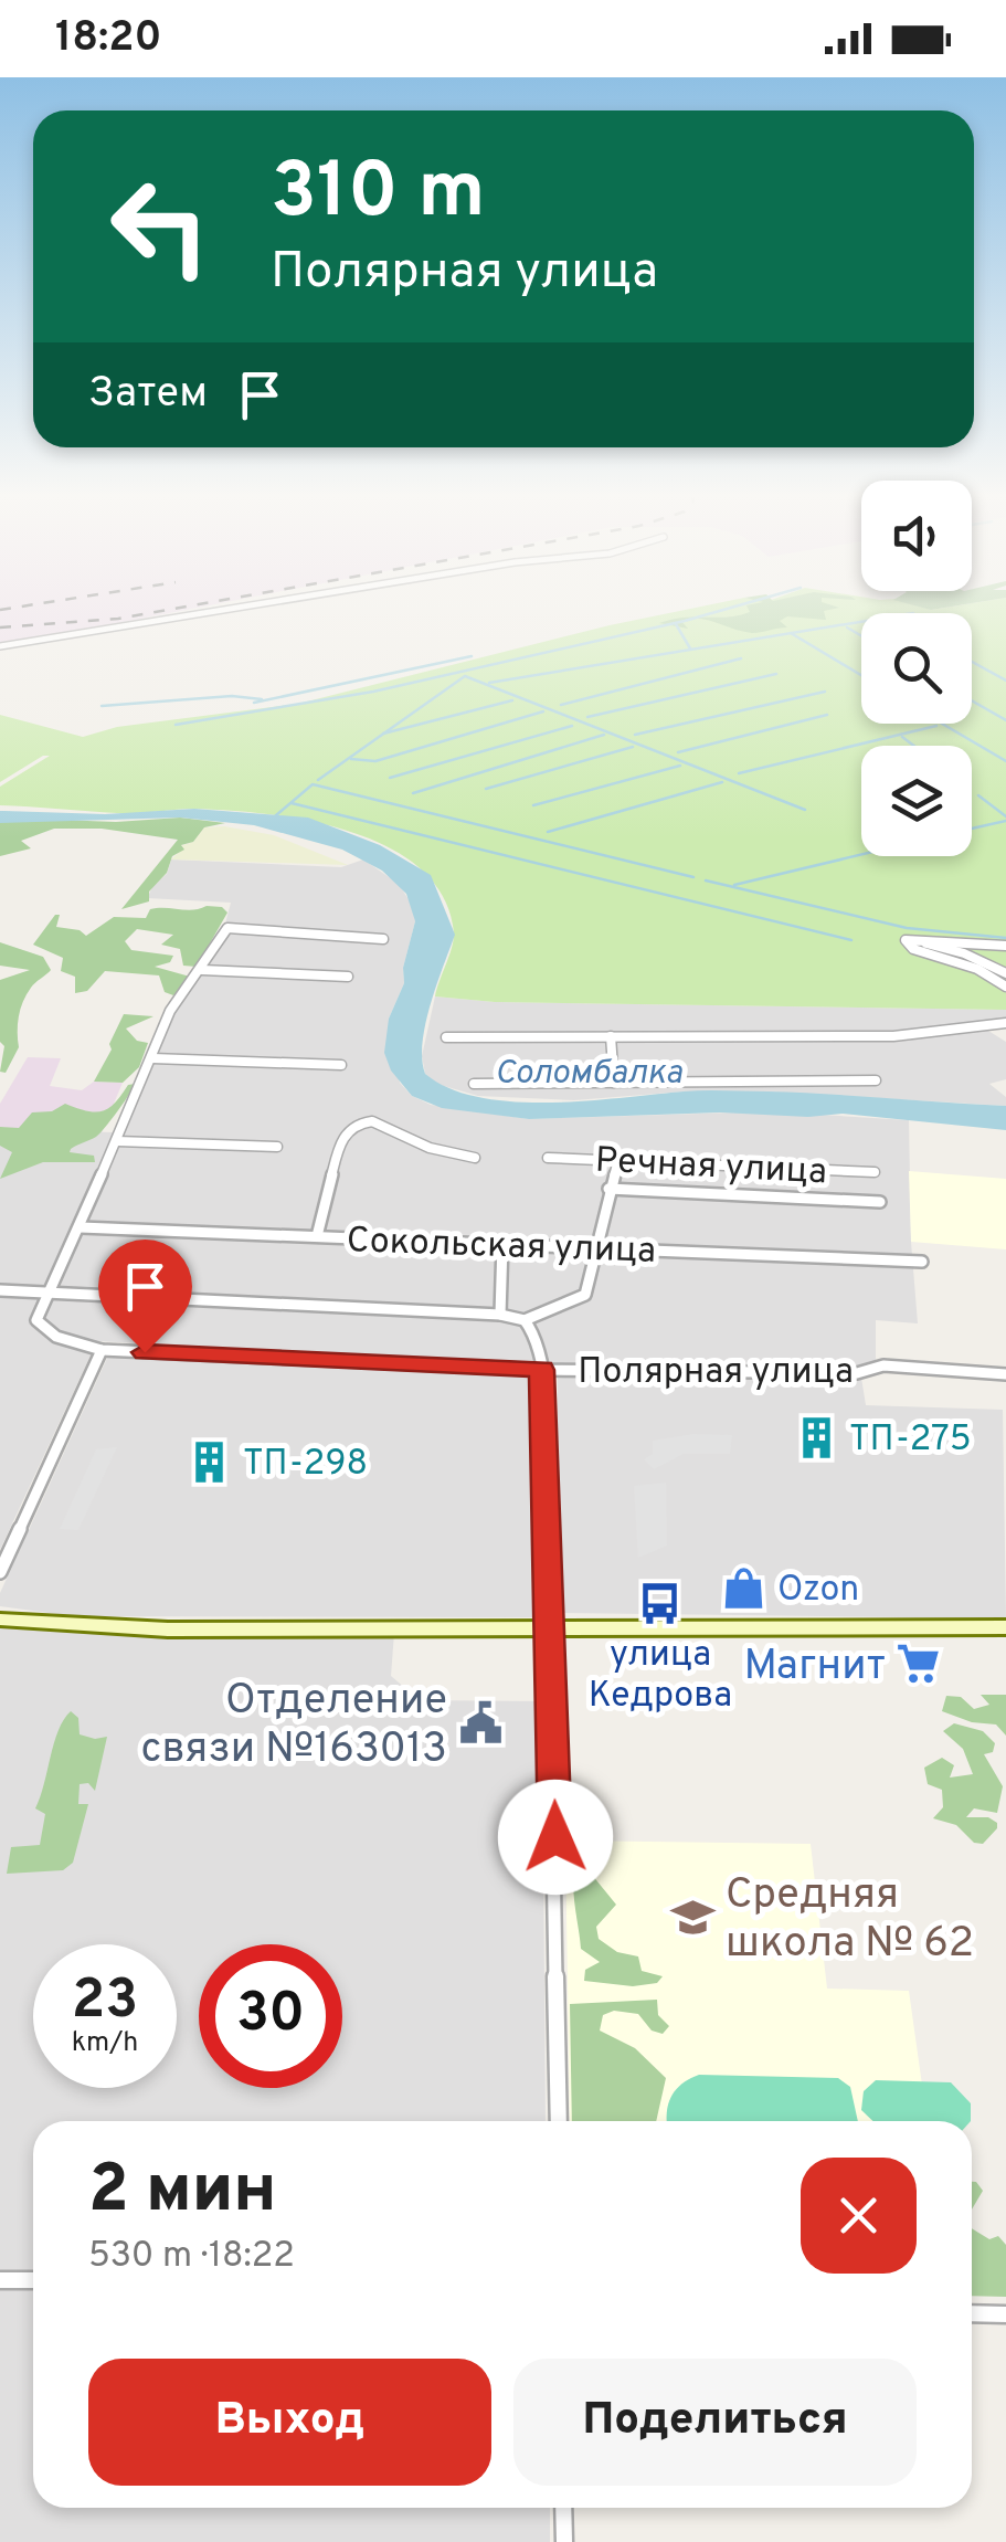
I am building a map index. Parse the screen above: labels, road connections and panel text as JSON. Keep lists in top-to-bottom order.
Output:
{
  "streets": {
    "street": ["Речная улица", "Сокольская улица", "Полярная улица"]
  },
  "water": ["Соломбалка"],
  "places": {
    "building": ["ТП-275", "ТП-298"],
    "shop": ["Ozon"],
    "bus stop": ["улица Кедрова"],
    "supermarket": ["Магнит"],
    "public building": ["Отделение связи №163013"],
    "school or university": ["Средняя школа № 62"]
  },
  "page": {
    "status": "18:20",
    "turn": ["310 m", "Полярная улица"],
    "then": "Затем",
    "speed": "23 km/h",
    "limit": "30",
    "heading": ["2 мин", "530 m · 18:22"],
    "buttons": ["Выход", "Поделиться"]
  }
}
